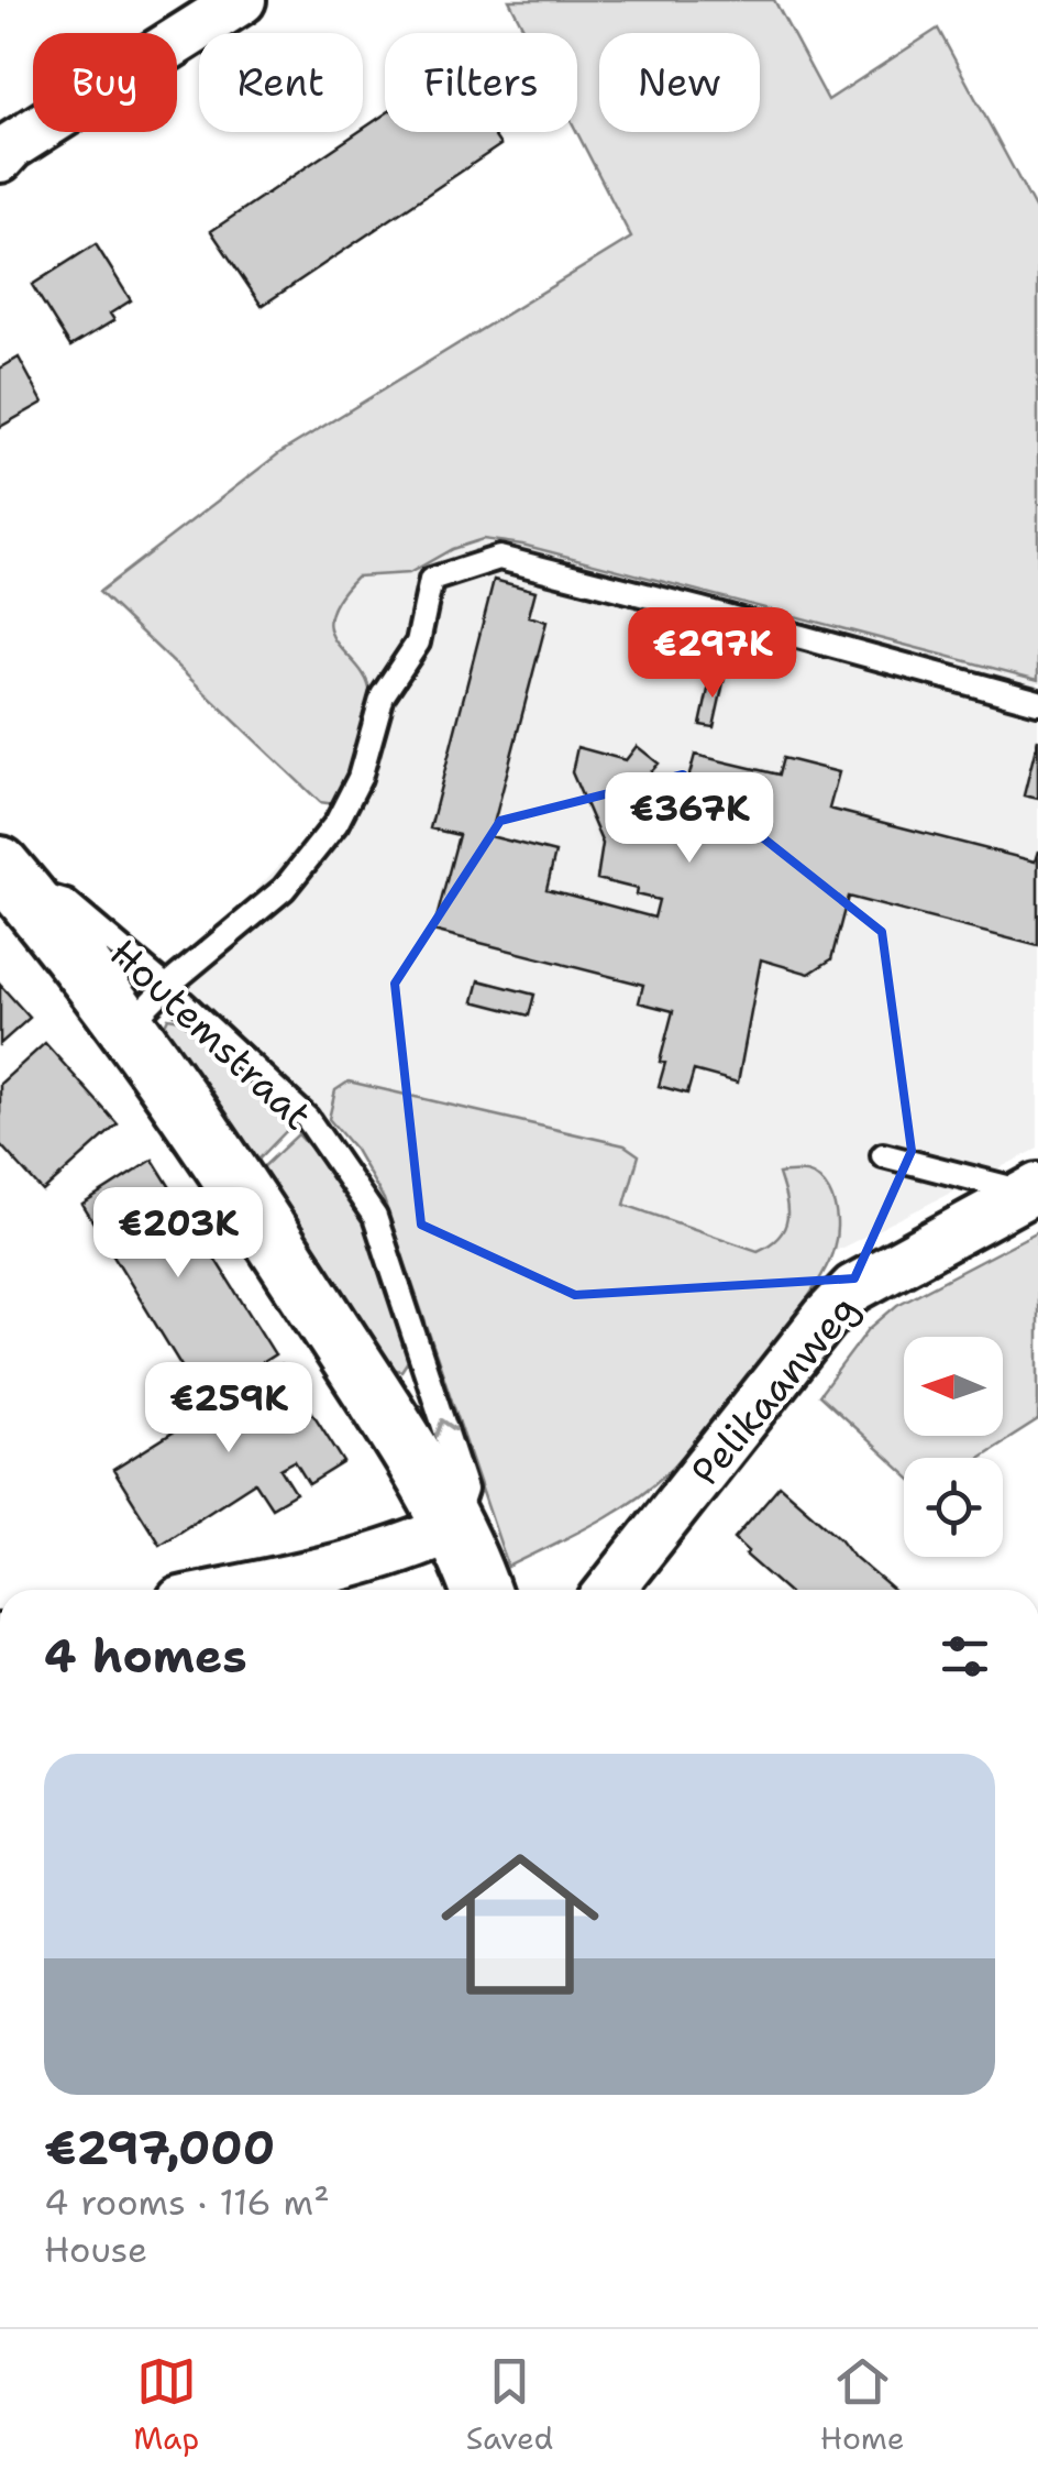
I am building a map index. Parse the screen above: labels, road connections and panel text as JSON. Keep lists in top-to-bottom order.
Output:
{
  "streets": {
    "street": ["Houtemstraat", "Pelikaanweg"]
  },
  "north": "left",
  "page": {
    "chip": [
      "Buy",
      "Rent",
      "Filters",
      "New"
    ],
    "price": [
      "€297K",
      "€367K",
      "€203K",
      "€259K"
    ],
    "heading": "4 homes",
    "list": [
      {
        "name": "€297,000",
        "note": "4 rooms · 116 m² · House"
      }
    ],
    "tabs": ["Map", "Saved", "Home"]
  }
}
